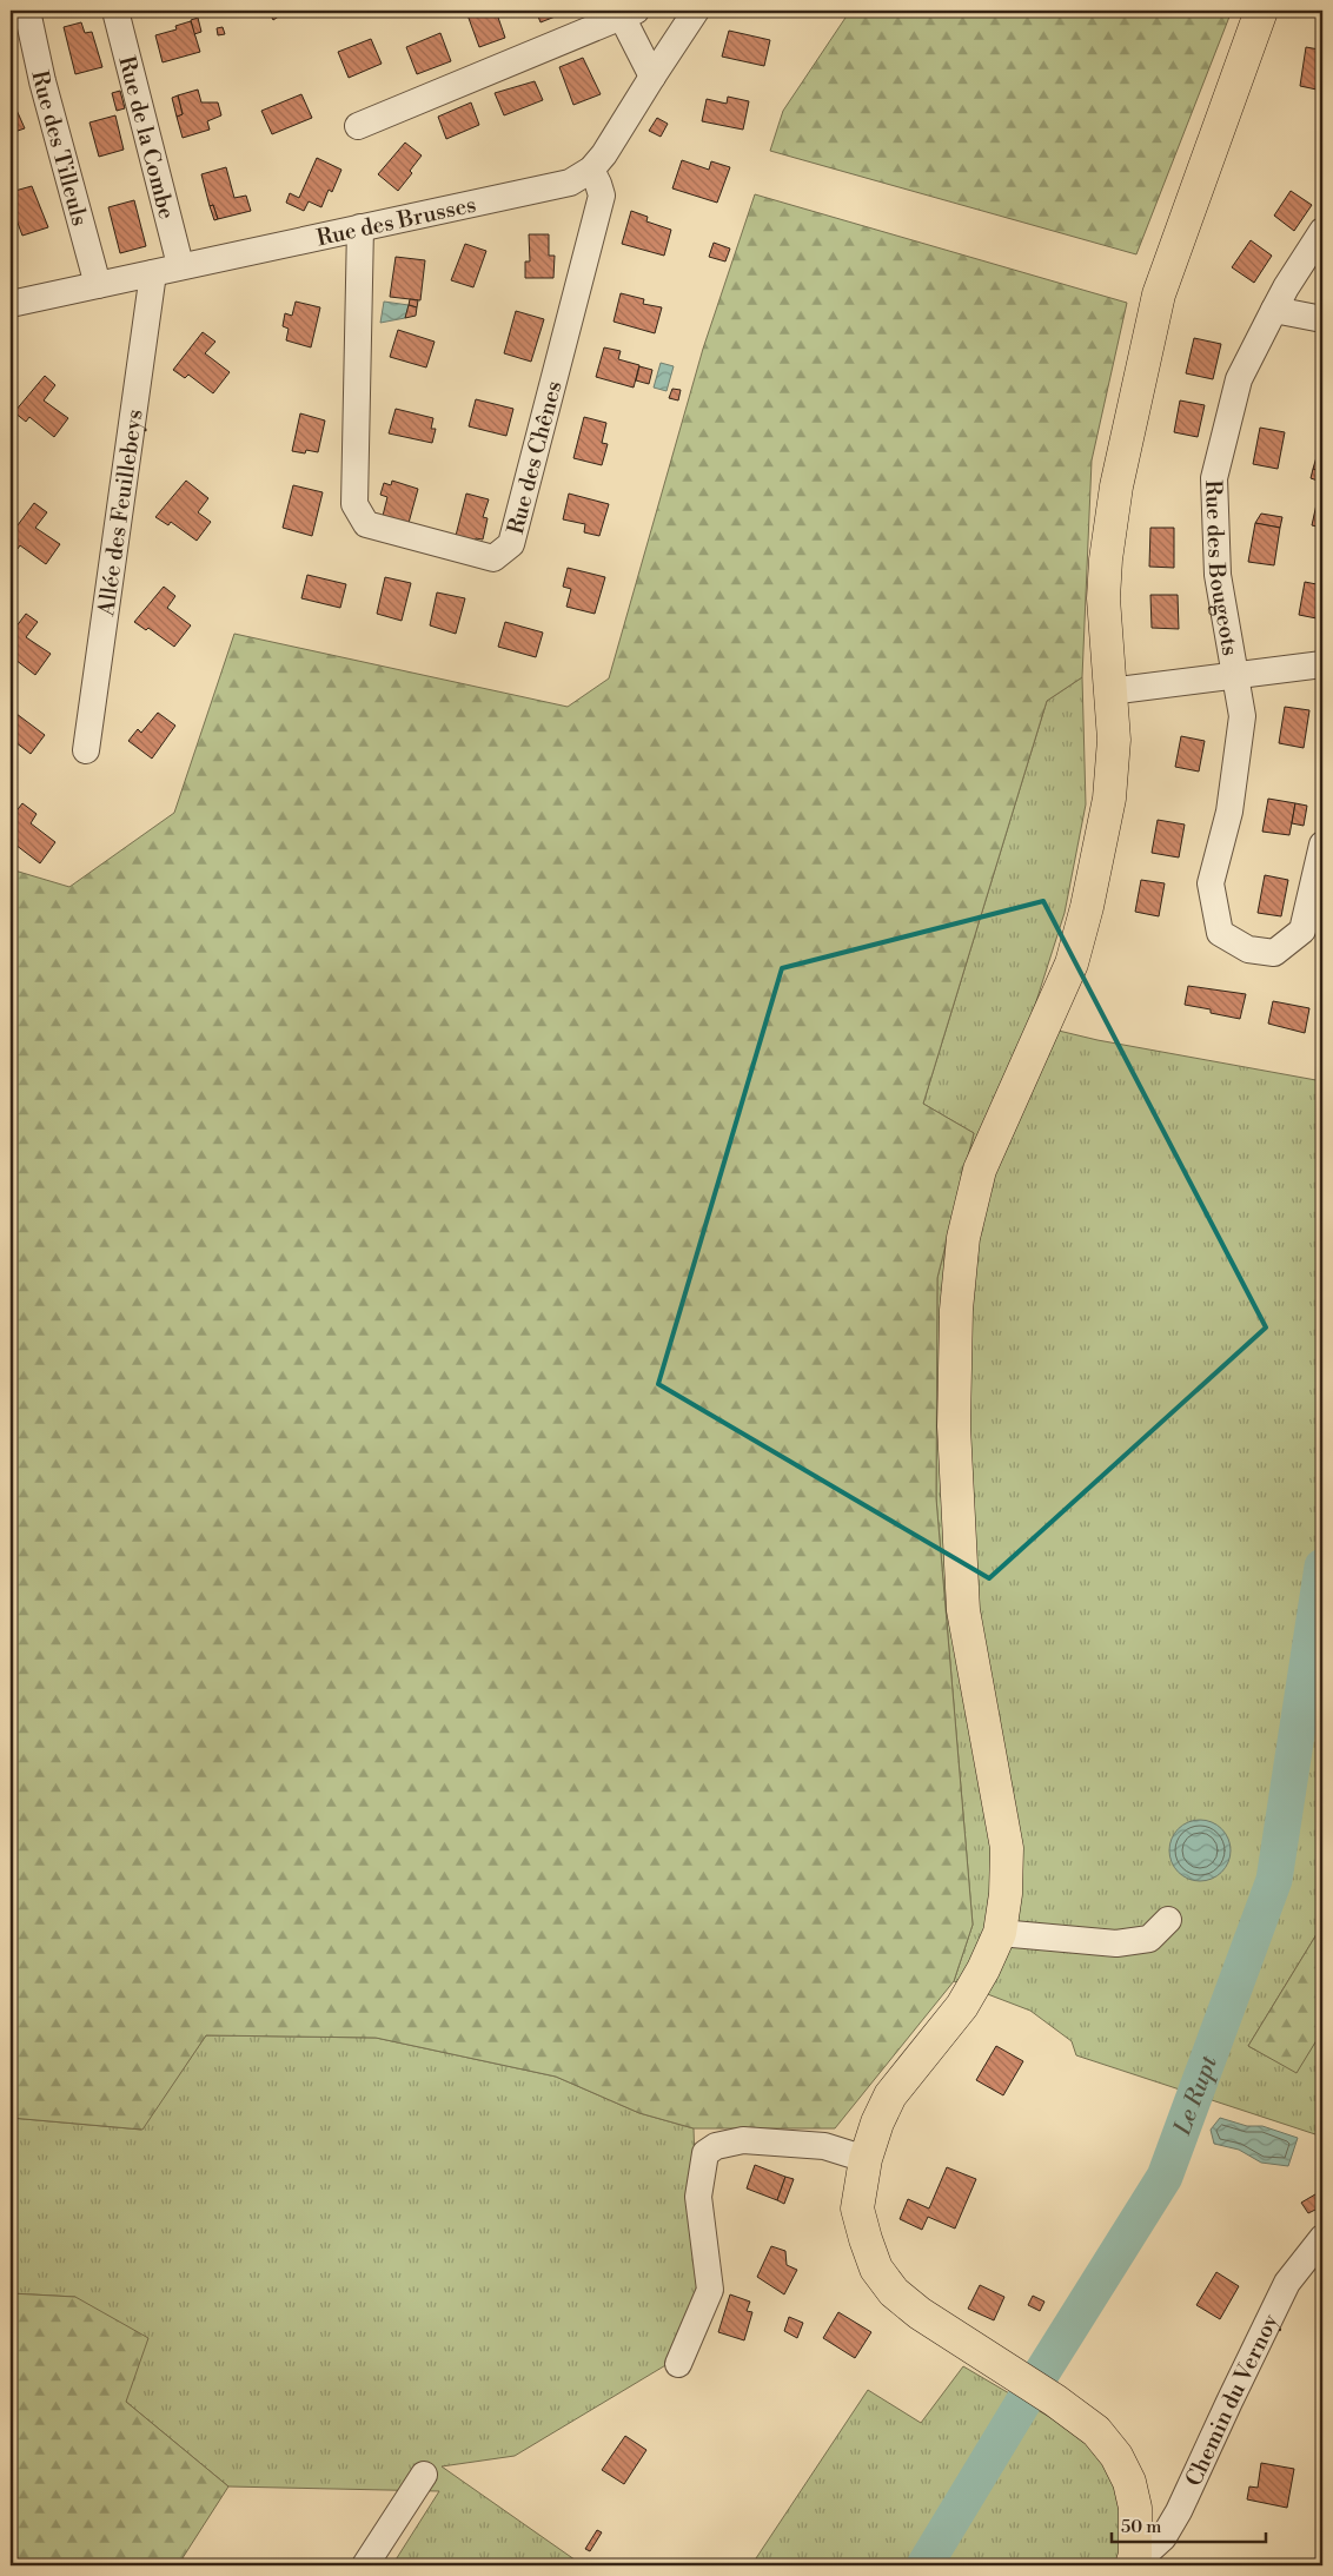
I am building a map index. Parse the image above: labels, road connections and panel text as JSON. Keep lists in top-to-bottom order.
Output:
{
  "streets": {
    "street": [
      "Rue de la Combe",
      "Rue des Tilleuls",
      "Rue des Brusses",
      "Rue des Chênes",
      "Allée des Feuillebeys",
      "Rue des Bougeots",
      "Chemin du Vernoy"
    ]
  },
  "crossings": [
    ["Rue de la Combe", "Rue des Brusses"],
    ["Rue des Tilleuls", "Rue des Brusses"],
    ["Rue des Brusses", "Rue des Chênes"],
    ["Rue des Brusses", "Allée des Feuillebeys"]
  ],
  "water": ["Le Rupt"],
  "scale_bar": "50 m"
}
